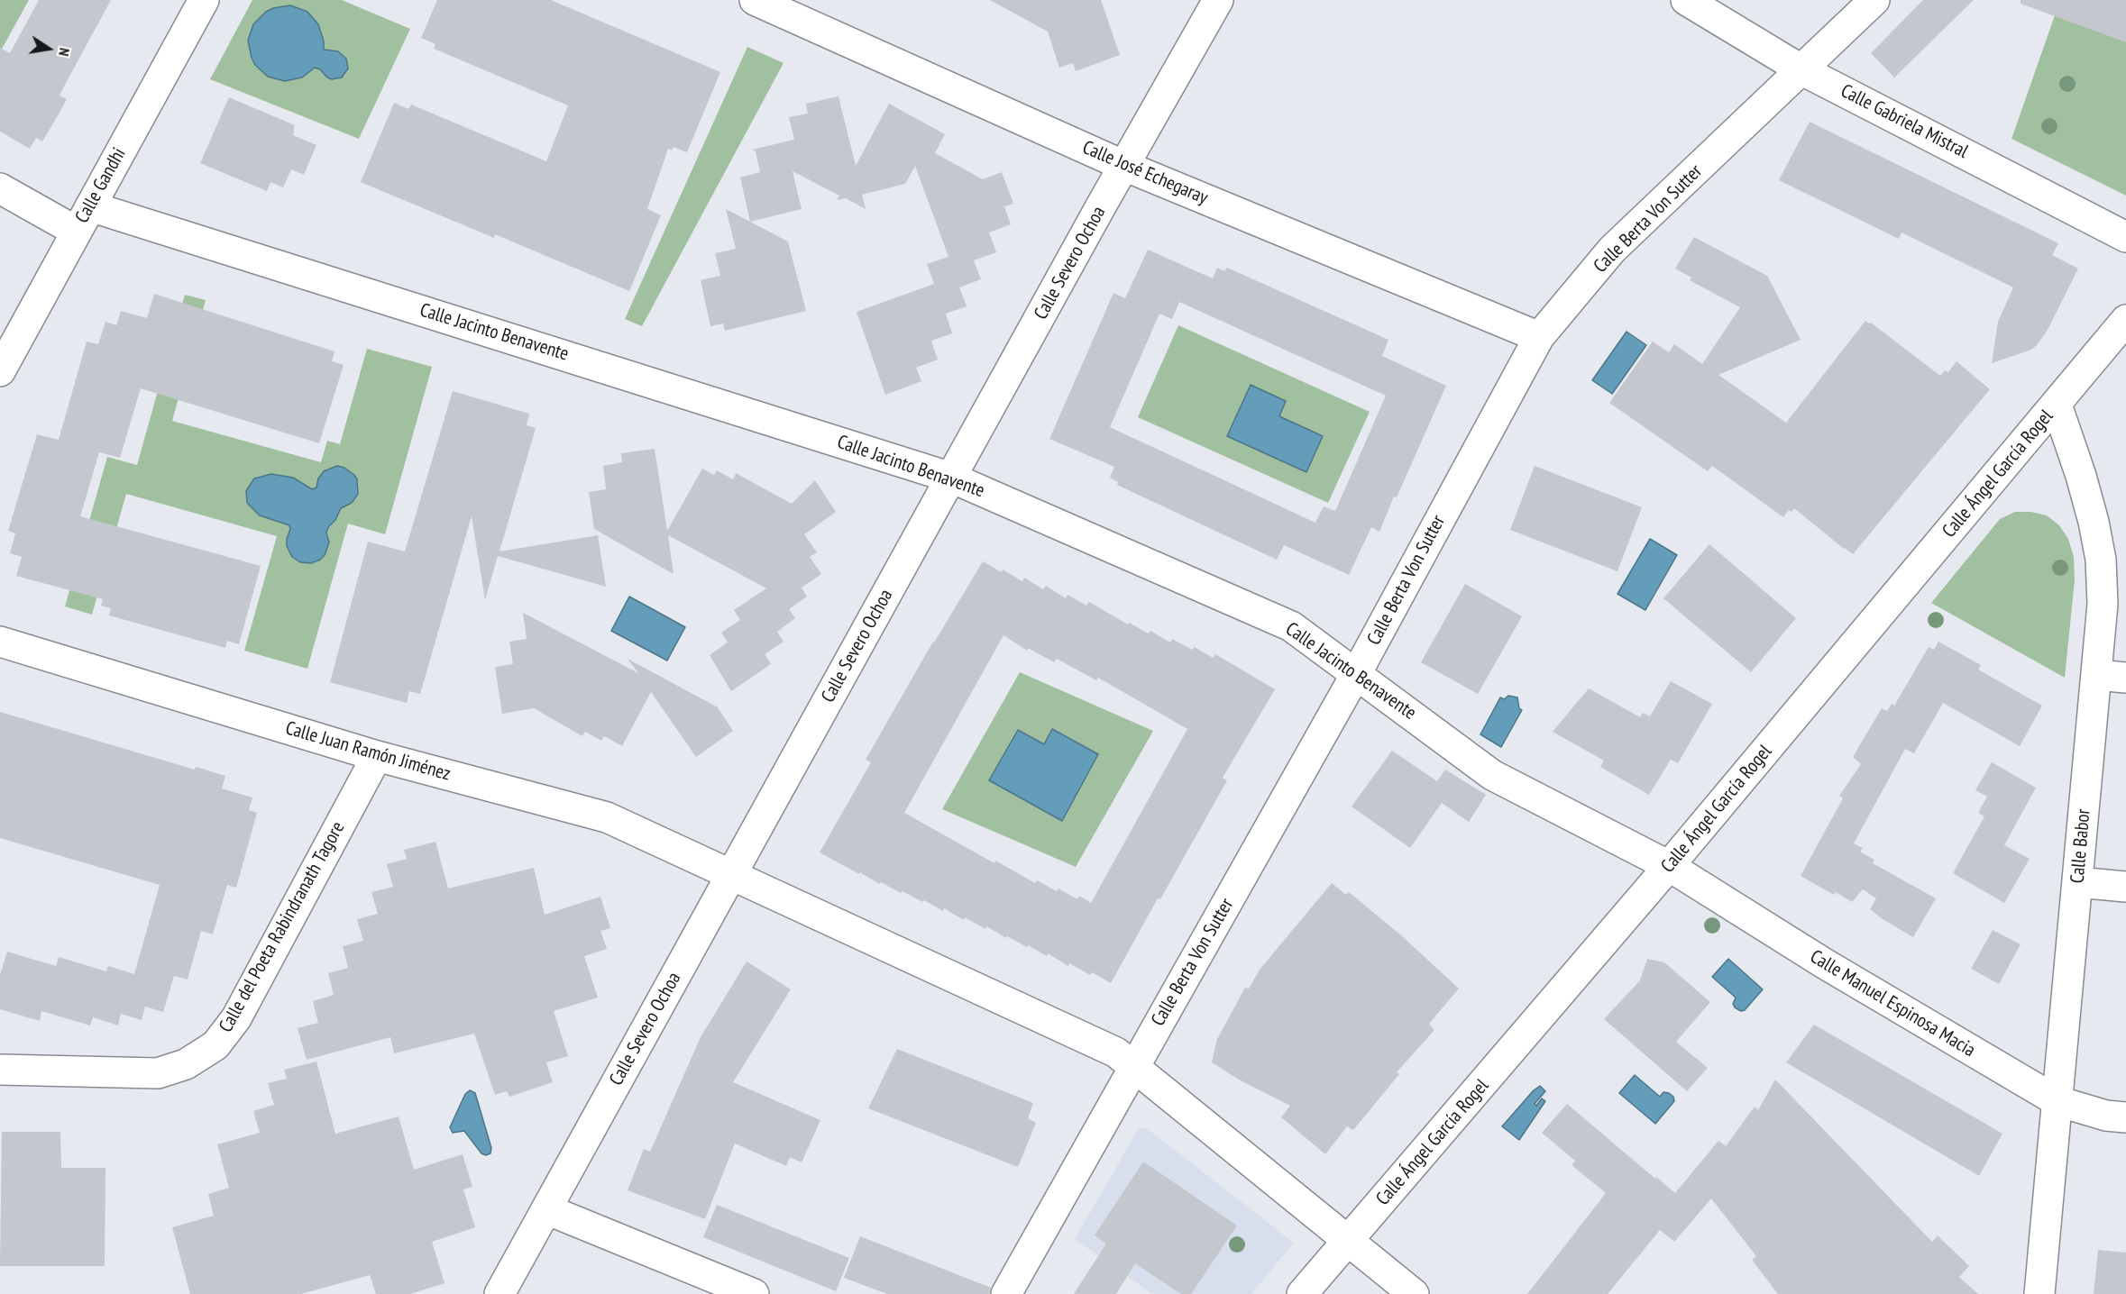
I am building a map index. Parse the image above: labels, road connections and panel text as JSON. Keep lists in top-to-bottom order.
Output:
{
  "streets": {
    "street": [
      "Calle Gabriela Mistral",
      "Calle José Echegaray",
      "Calle Gandhi",
      "Calle Berta Von Sutter",
      "Calle Severo Ochoa",
      "Calle Jacinto Benavente",
      "Calle Ángel García Rogel",
      "Calle Juan Ramón Jiménez",
      "Calle Babor",
      "Calle del Poeta Rabindranath Tagore",
      "Calle Manuel Espinosa Macia"
    ]
  },
  "crossings": [
    ["Calle Gabriela Mistral", "Calle Berta Von Sutter"],
    ["Calle José Echegaray", "Calle Berta Von Sutter"],
    ["Calle José Echegaray", "Calle Severo Ochoa"],
    ["Calle Gandhi", "Calle Jacinto Benavente"],
    ["Calle Berta Von Sutter", "Calle Jacinto Benavente"],
    ["Calle Berta Von Sutter", "Calle Juan Ramón Jiménez"],
    ["Calle Severo Ochoa", "Calle Jacinto Benavente"],
    ["Calle Severo Ochoa", "Calle Juan Ramón Jiménez"],
    ["Calle Jacinto Benavente", "Calle Ángel García Rogel"],
    ["Calle Jacinto Benavente", "Calle Manuel Espinosa Macia"],
    ["Calle Ángel García Rogel", "Calle Juan Ramón Jiménez"],
    ["Calle Ángel García Rogel", "Calle Babor"],
    ["Calle Ángel García Rogel", "Calle Manuel Espinosa Macia"],
    ["Calle Juan Ramón Jiménez", "Calle del Poeta Rabindranath Tagore"],
    ["Calle Babor", "Calle Manuel Espinosa Macia"]
  ],
  "north": "right"
}
